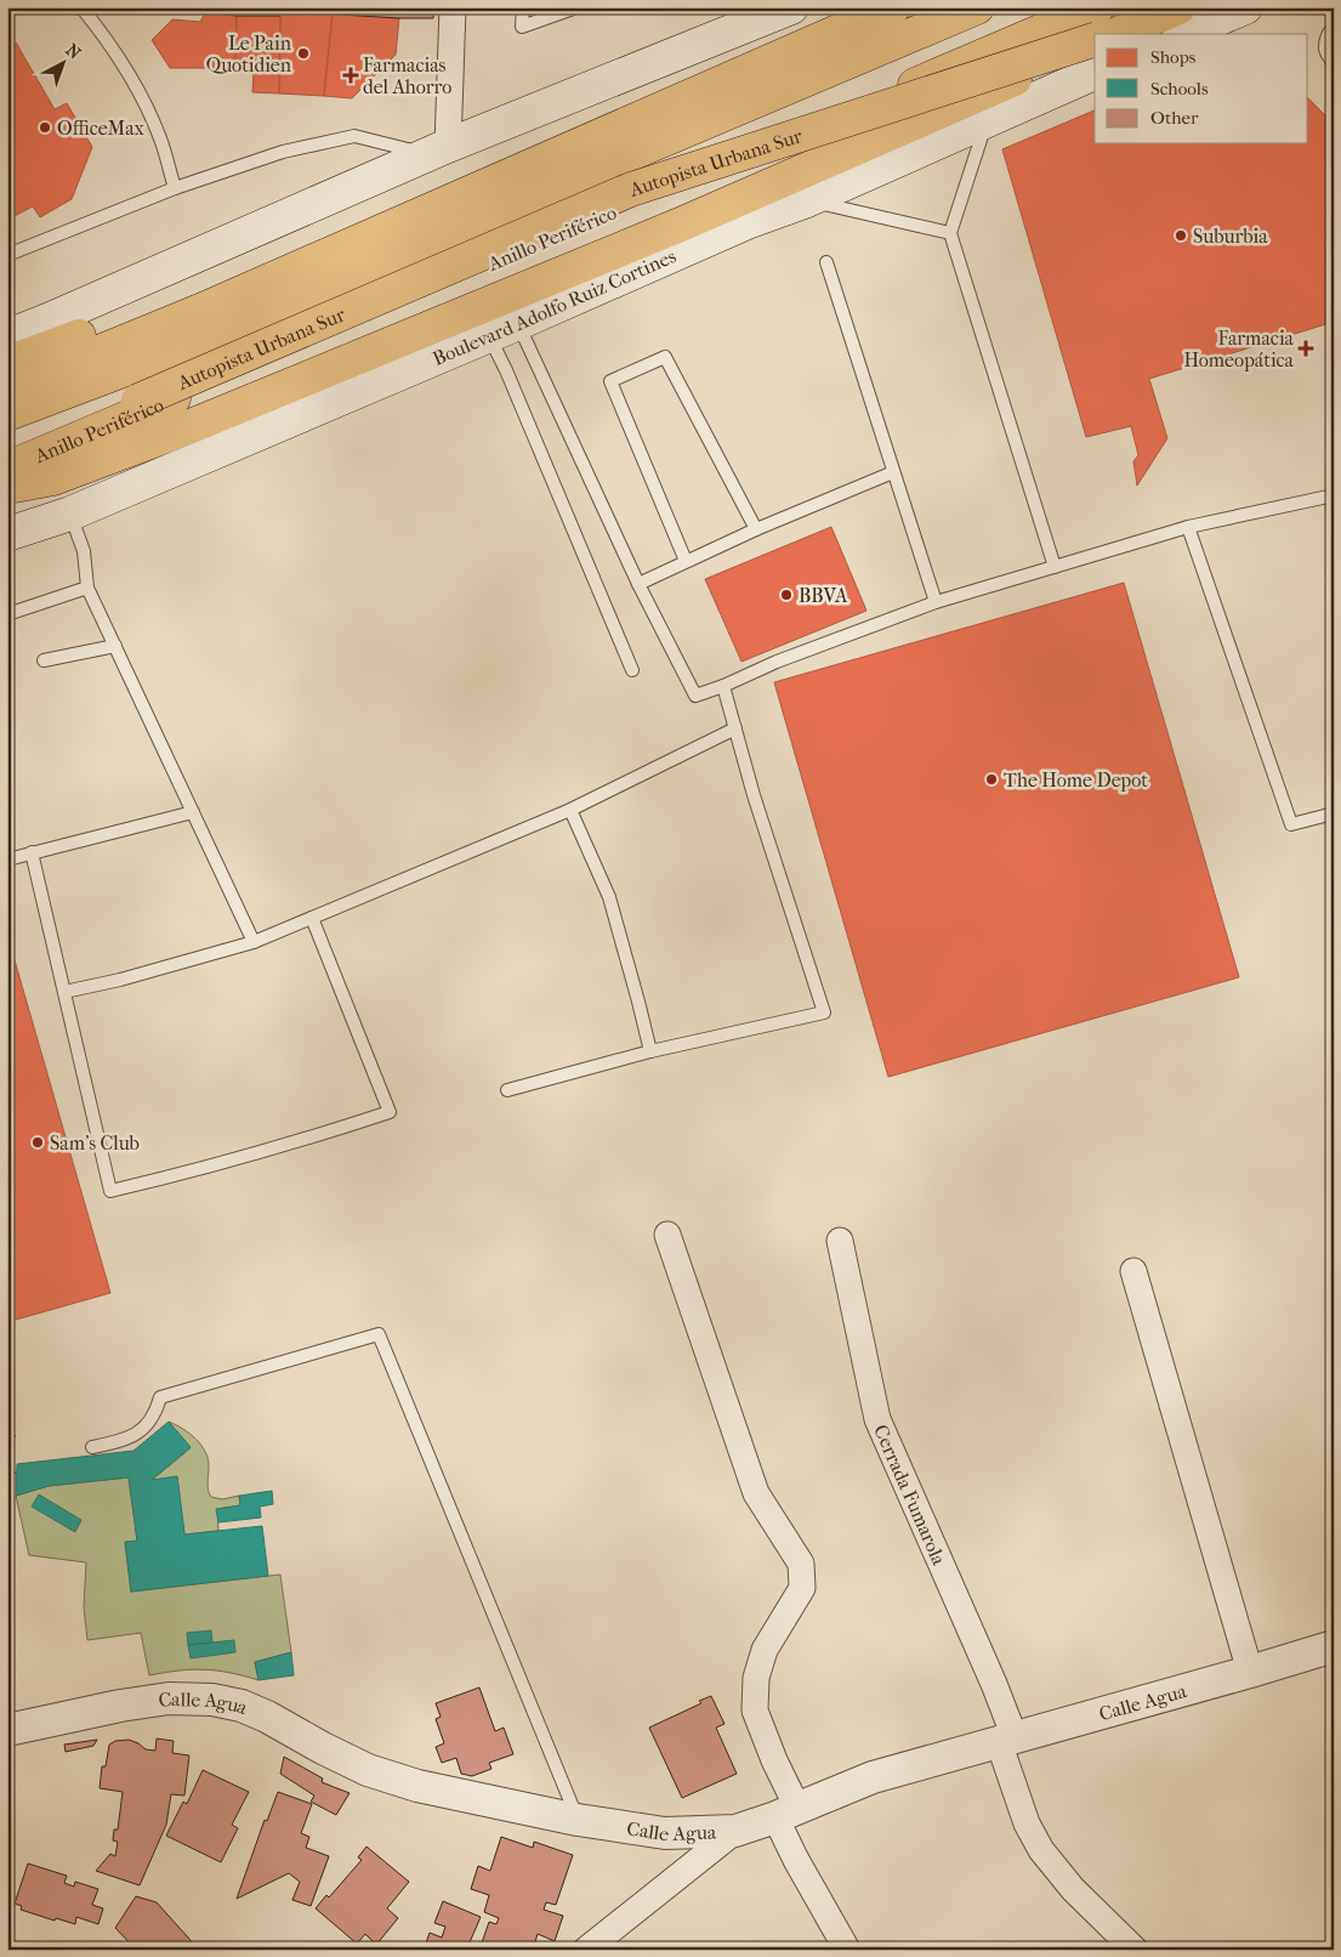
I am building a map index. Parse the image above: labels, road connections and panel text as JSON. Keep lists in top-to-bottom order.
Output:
{
  "streets": {
    "highway": ["Autopista Urbana Sur", "Anillo Periférico"],
    "main road": ["Boulevard Adolfo Ruiz Cortines"],
    "street": ["Cerrada Fumarola", "Calle Agua"]
  },
  "crossings": [
    ["Cerrada Fumarola", "Calle Agua"]
  ],
  "places": {
    "other": [
      "Le Pain Quotidien",
      "OfficeMax",
      "Suburbia",
      "BBVA",
      "The Home Depot",
      "Sam's Club"
    ],
    "health": ["Farmacias del Ahorro", "Farmacia Homeopática"]
  },
  "legend": ["Shops", "Schools", "Other"],
  "north": "top right"
}
